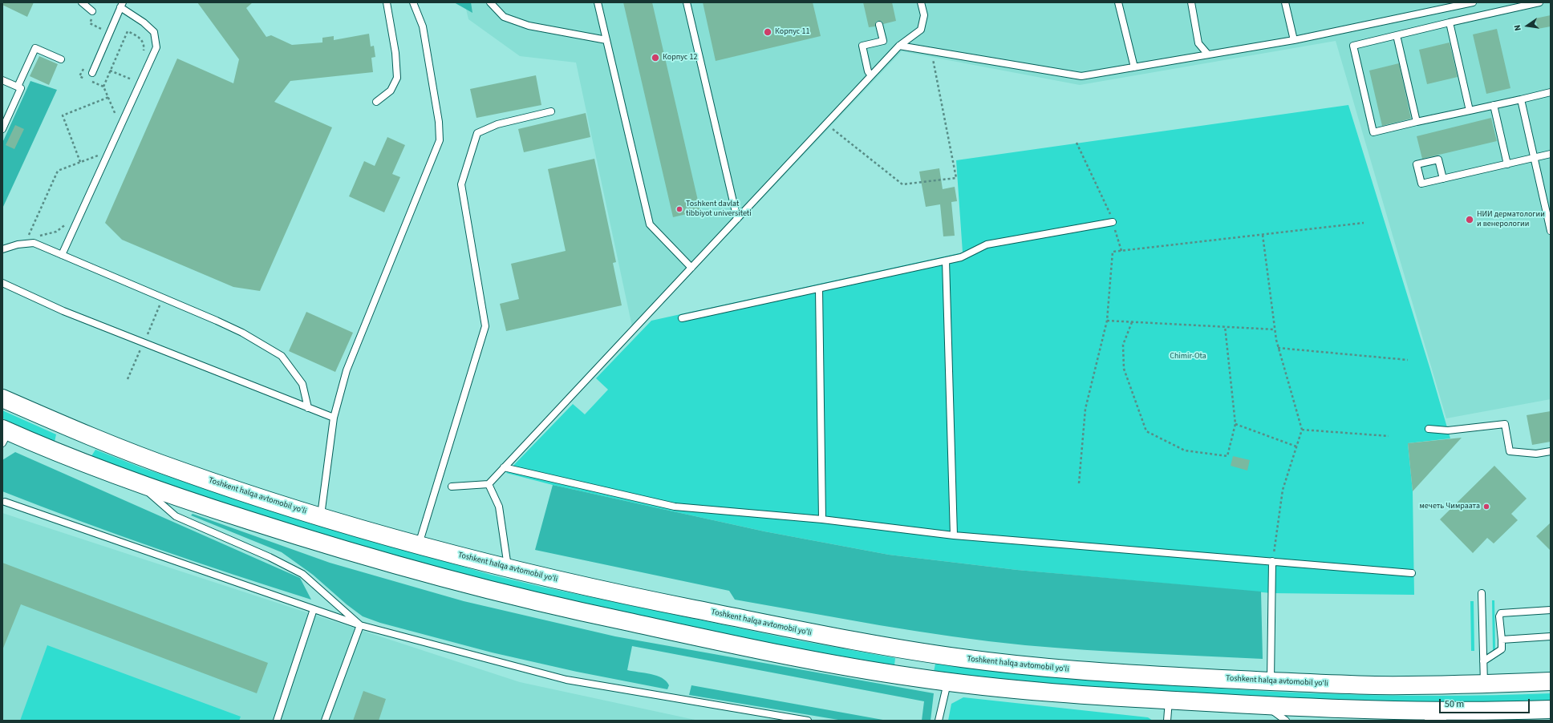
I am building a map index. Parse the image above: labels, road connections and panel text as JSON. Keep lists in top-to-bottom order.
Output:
{
  "streets": {
    "highway": ["Toshkent halqa avtomobil yo'li"]
  },
  "parks": ["Chimir-Ota"],
  "places": [
    "Корпус 11",
    "Корпус 12",
    "Toshkent davlat tibbiyot universiteti",
    "НИИ дерматологии и венерологии",
    "мечеть Чимраата"
  ],
  "scale_bar": "50 m",
  "north": "left"
}
